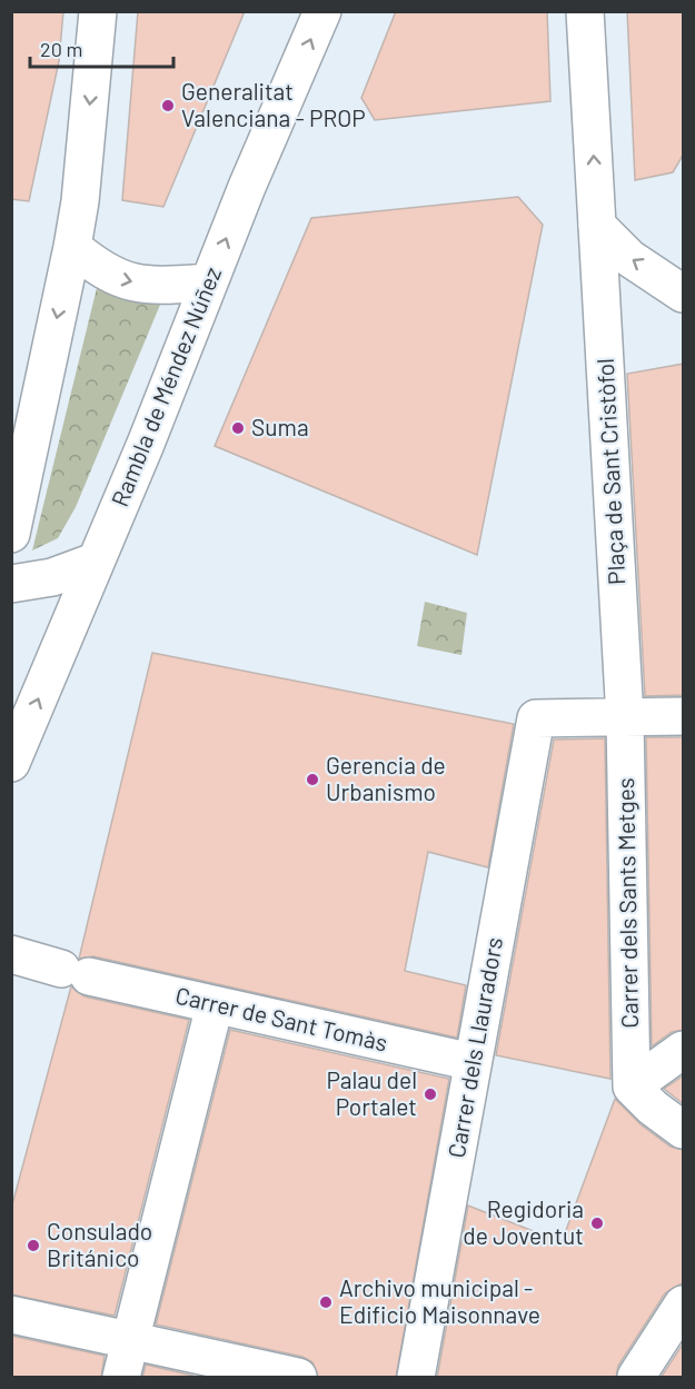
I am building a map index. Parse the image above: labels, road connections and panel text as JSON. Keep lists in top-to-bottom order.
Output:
{
  "streets": {
    "street": [
      "Rambla de Méndez Núñez",
      "Plaça de Sant Cristòfol",
      "Carrer dels Sants Metges",
      "Carrer de Sant Tomàs",
      "Carrer dels Llauradors"
    ]
  },
  "crossings": [
    ["Plaça de Sant Cristòfol", "Carrer dels Sants Metges"],
    ["Plaça de Sant Cristòfol", "Carrer dels Llauradors"],
    ["Carrer dels Sants Metges", "Carrer dels Llauradors"],
    ["Carrer de Sant Tomàs", "Carrer dels Llauradors"]
  ],
  "places": [
    "Generalitat Valenciana - PROP",
    "Suma",
    "Gerencia de Urbanismo",
    "Palau del Portalet",
    "Regidoria de Joventut",
    "Consulado Británico",
    "Archivo municipal - Edificio Maisonnave"
  ],
  "scale_bar": "20 m"
}
